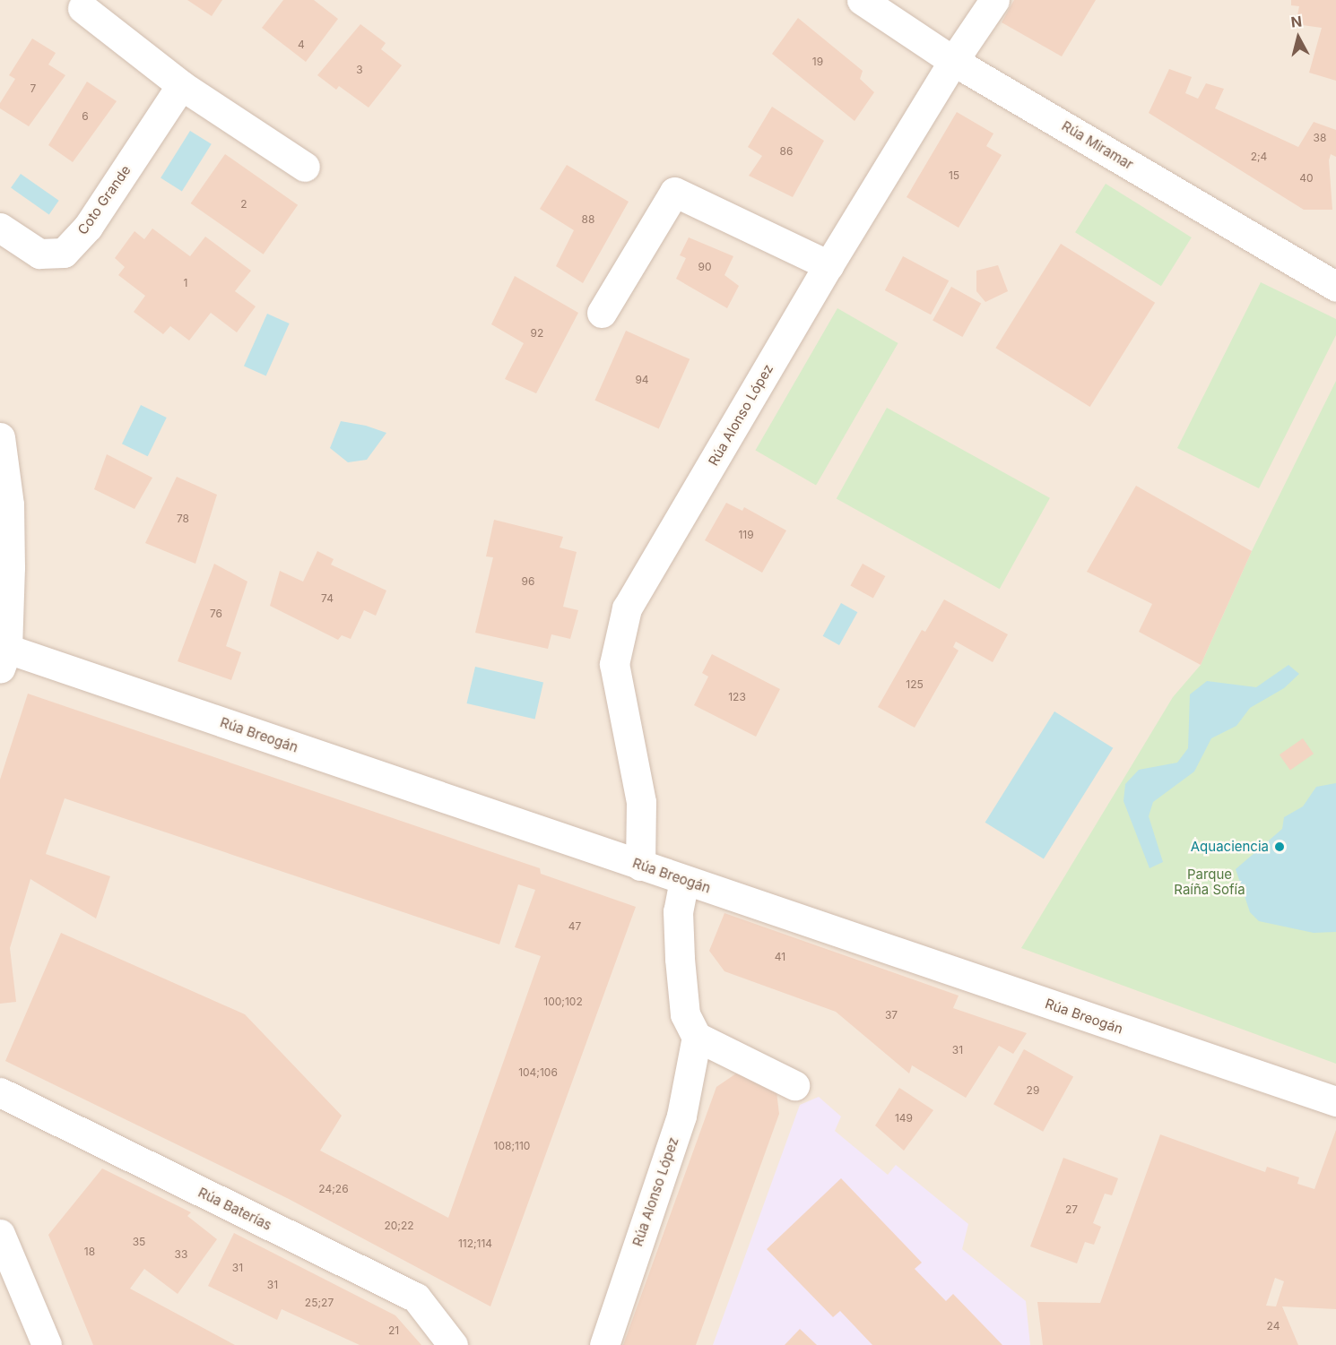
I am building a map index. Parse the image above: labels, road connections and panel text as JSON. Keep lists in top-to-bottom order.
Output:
{
  "streets": {
    "street": [
      "Rúa Miramar",
      "Coto Grande",
      "Rúa Alonso López",
      "Rúa Breogán",
      "Rúa Baterías"
    ]
  },
  "crossings": [
    ["Rúa Miramar", "Rúa Alonso López"],
    ["Rúa Alonso López", "Rúa Breogán"]
  ],
  "parks": ["Parque Raíña Sofía"],
  "places": ["Aquaciencia"],
  "house_numbers": [
    "4",
    "19",
    "3",
    "7",
    "6",
    "38",
    "86",
    "2;4",
    "15",
    "40",
    "2",
    "88",
    "90",
    "1",
    "92",
    "94",
    "78",
    "119",
    "96",
    "74",
    "76",
    "125",
    "123",
    "47",
    "41",
    "100;102",
    "37",
    "31",
    "104;106",
    "29",
    "149",
    "108;110",
    "24;26",
    "27",
    "20;22",
    "35",
    "112;114",
    "18",
    "33",
    "31",
    "31",
    "25;27",
    "24",
    "21"
  ],
  "north": "top"
}
